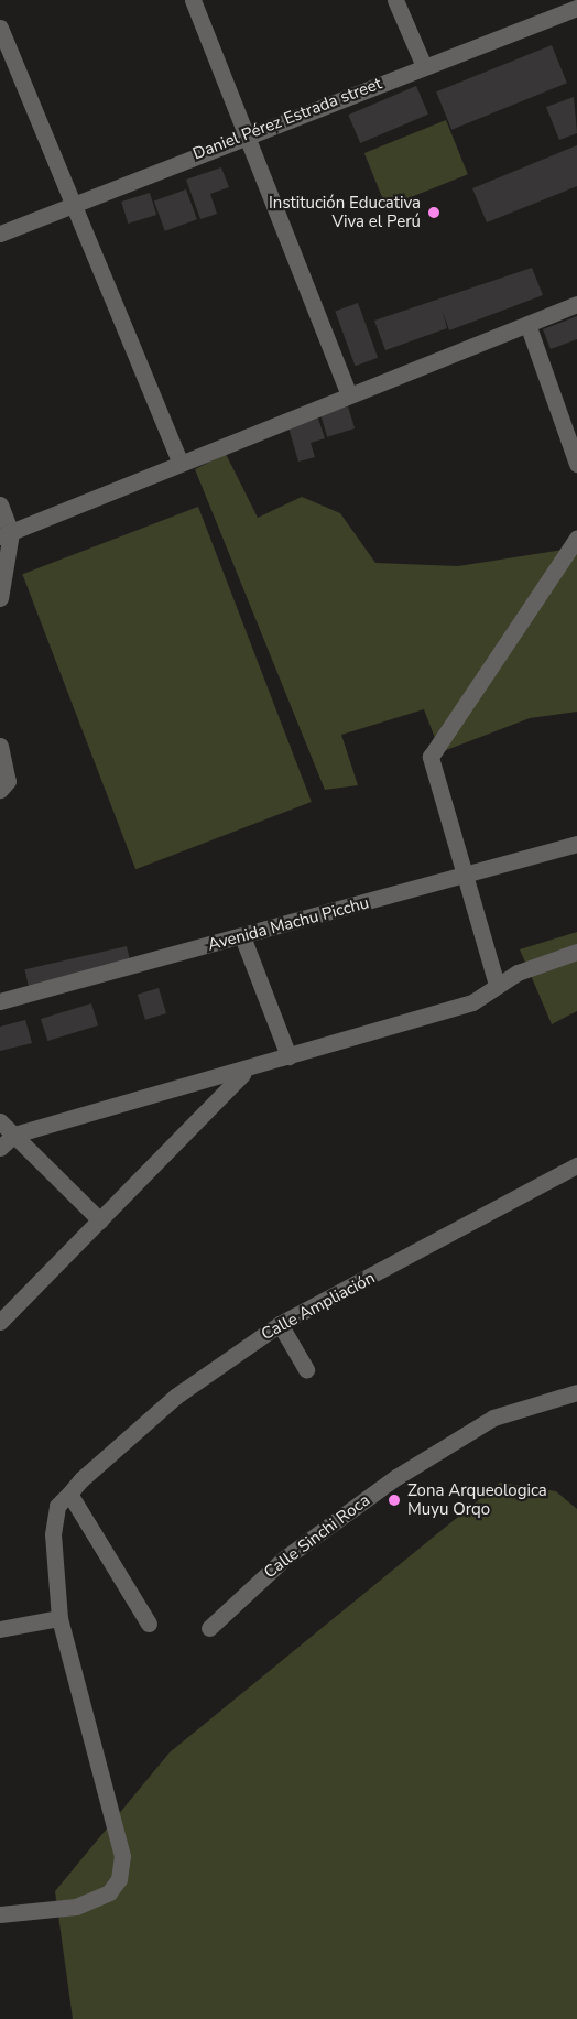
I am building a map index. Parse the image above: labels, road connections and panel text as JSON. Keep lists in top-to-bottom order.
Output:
{
  "streets": {
    "street": [
      "Daniel Pérez Estrada street",
      "Avenida Machu Picchu",
      "Calle Ampliación",
      "Calle Sinchi Roca"
    ]
  },
  "places": ["Institución Educativa Viva el Perú", "Zona Arqueologica Muyu Orqo"]
}
